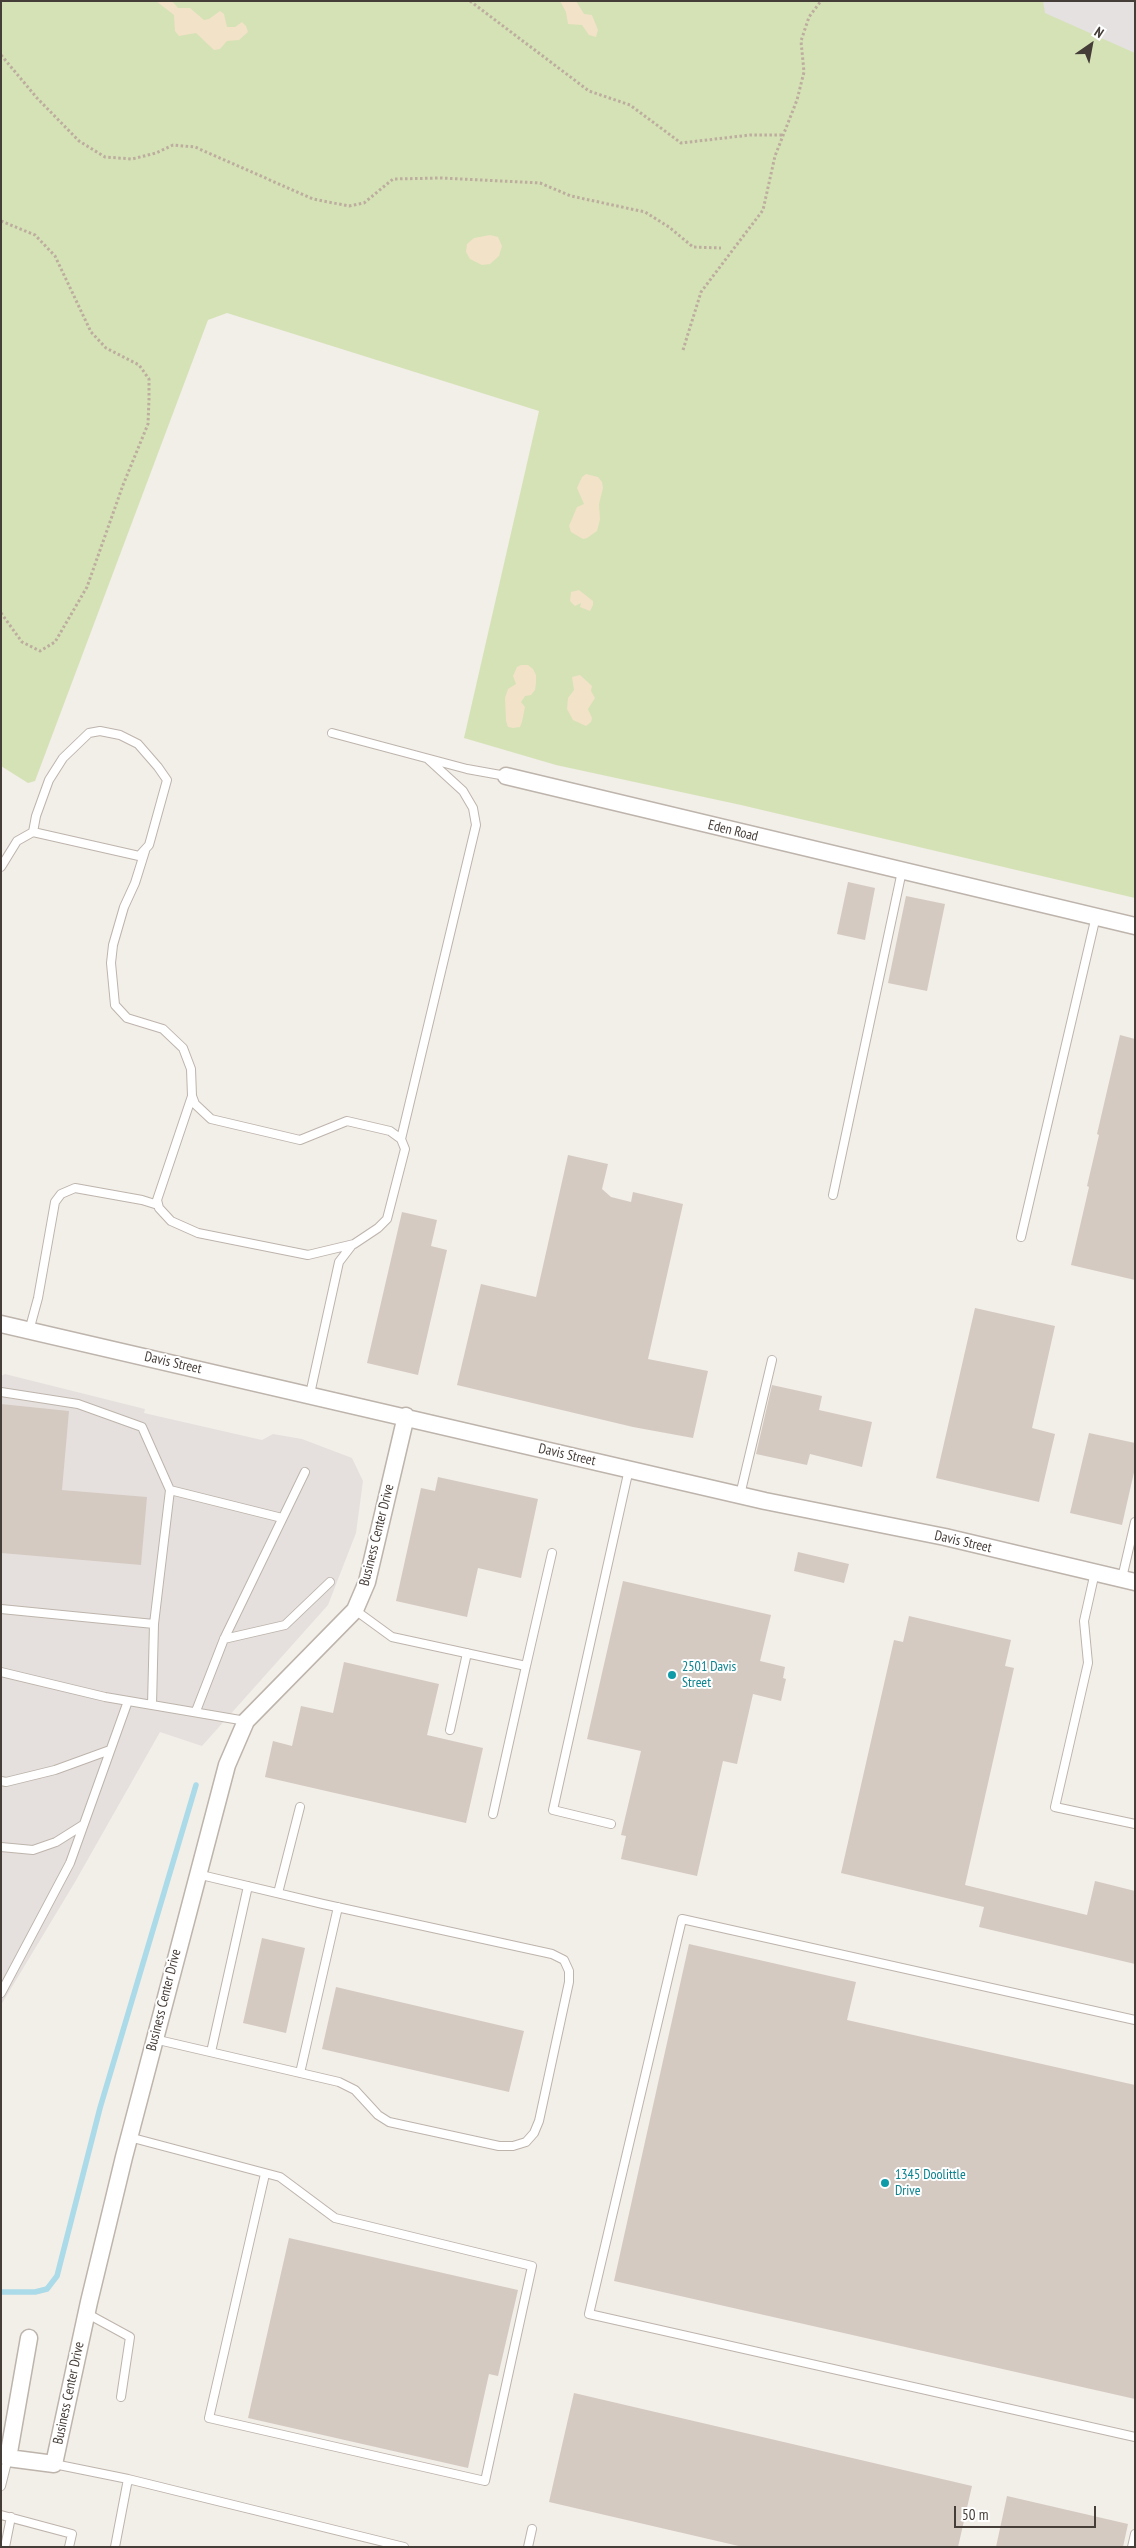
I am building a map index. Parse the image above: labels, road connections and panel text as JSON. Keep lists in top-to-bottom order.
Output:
{
  "streets": {
    "street": ["Eden Road", "Davis Street", "Business Center Drive"]
  },
  "crossings": [
    ["Davis Street", "Business Center Drive"]
  ],
  "places": ["2501 Davis Street", "1345 Doolittle Drive"],
  "scale_bar": "50 m",
  "north": "top right"
}
